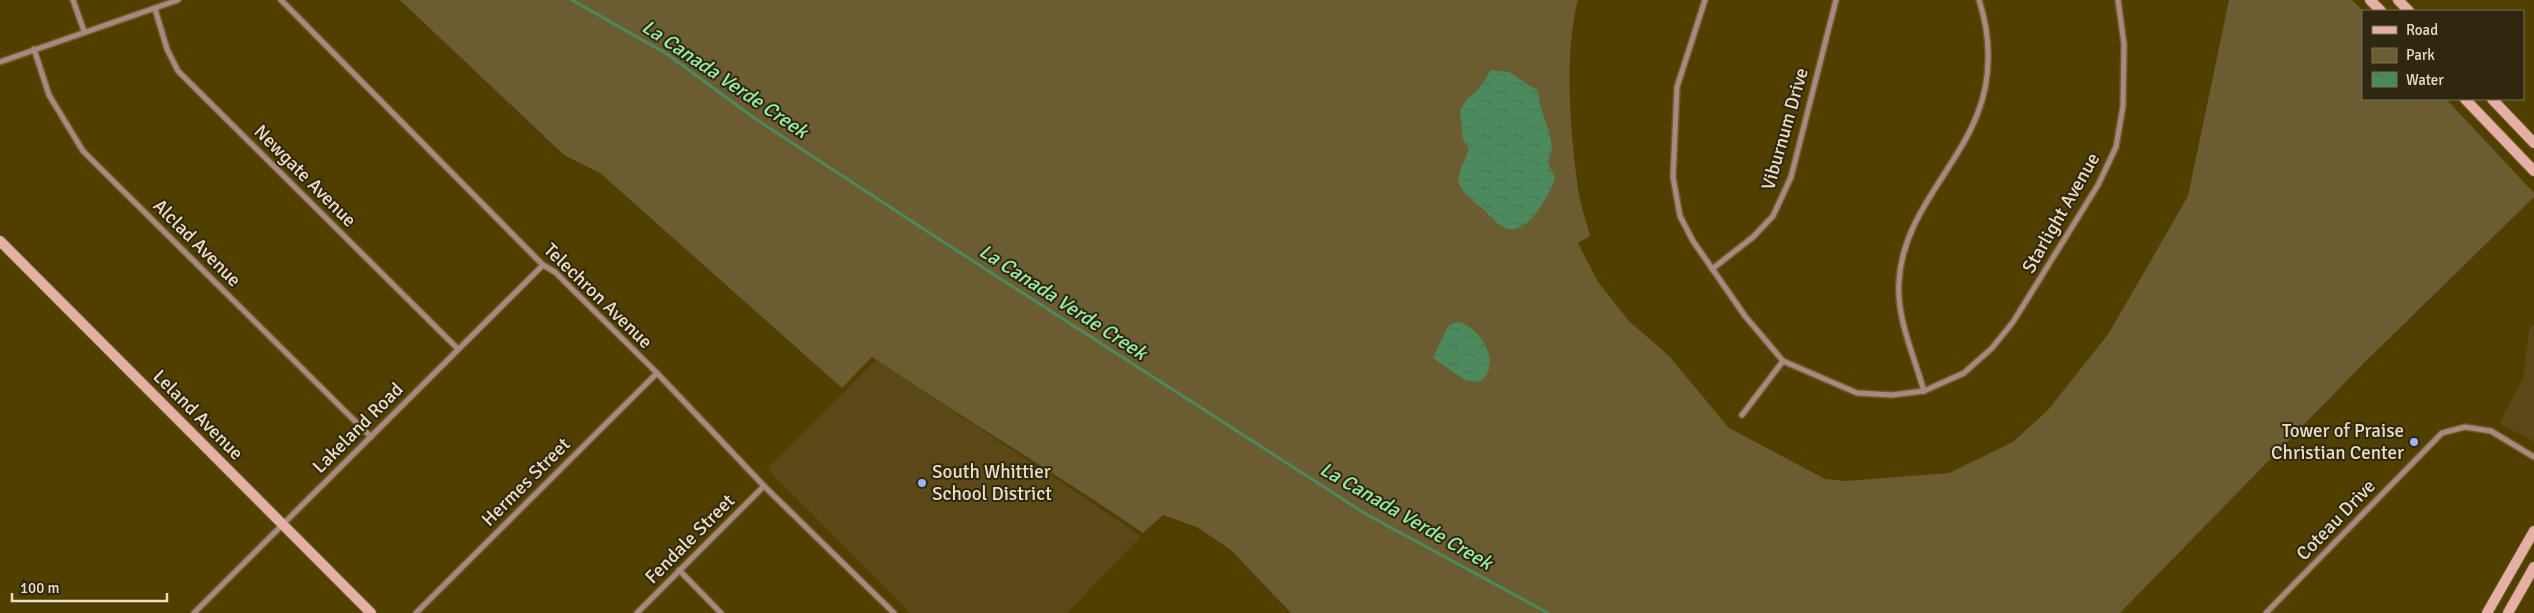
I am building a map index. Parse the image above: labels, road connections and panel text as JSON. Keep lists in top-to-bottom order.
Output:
{
  "streets": {
    "street": [
      "Viburnum Drive",
      "Newgate Avenue",
      "Starlight Avenue",
      "Alclad Avenue",
      "Telechron Avenue",
      "Leland Avenue",
      "Lakeland Road",
      "Hermes Street",
      "Coteau Drive",
      "Fendale Street"
    ]
  },
  "crossings": [
    ["Newgate Avenue", "Lakeland Road"],
    ["Alclad Avenue", "Lakeland Road"],
    ["Telechron Avenue", "Lakeland Road"],
    ["Telechron Avenue", "Hermes Street"],
    ["Telechron Avenue", "Fendale Street"],
    ["Leland Avenue", "Lakeland Road"]
  ],
  "water": ["La Canada Verde Creek"],
  "places": ["Tower of Praise Christian Center", "South Whittier School District"],
  "legend": ["Road", "Park", "Water"],
  "scale_bar": "100 m"
}
